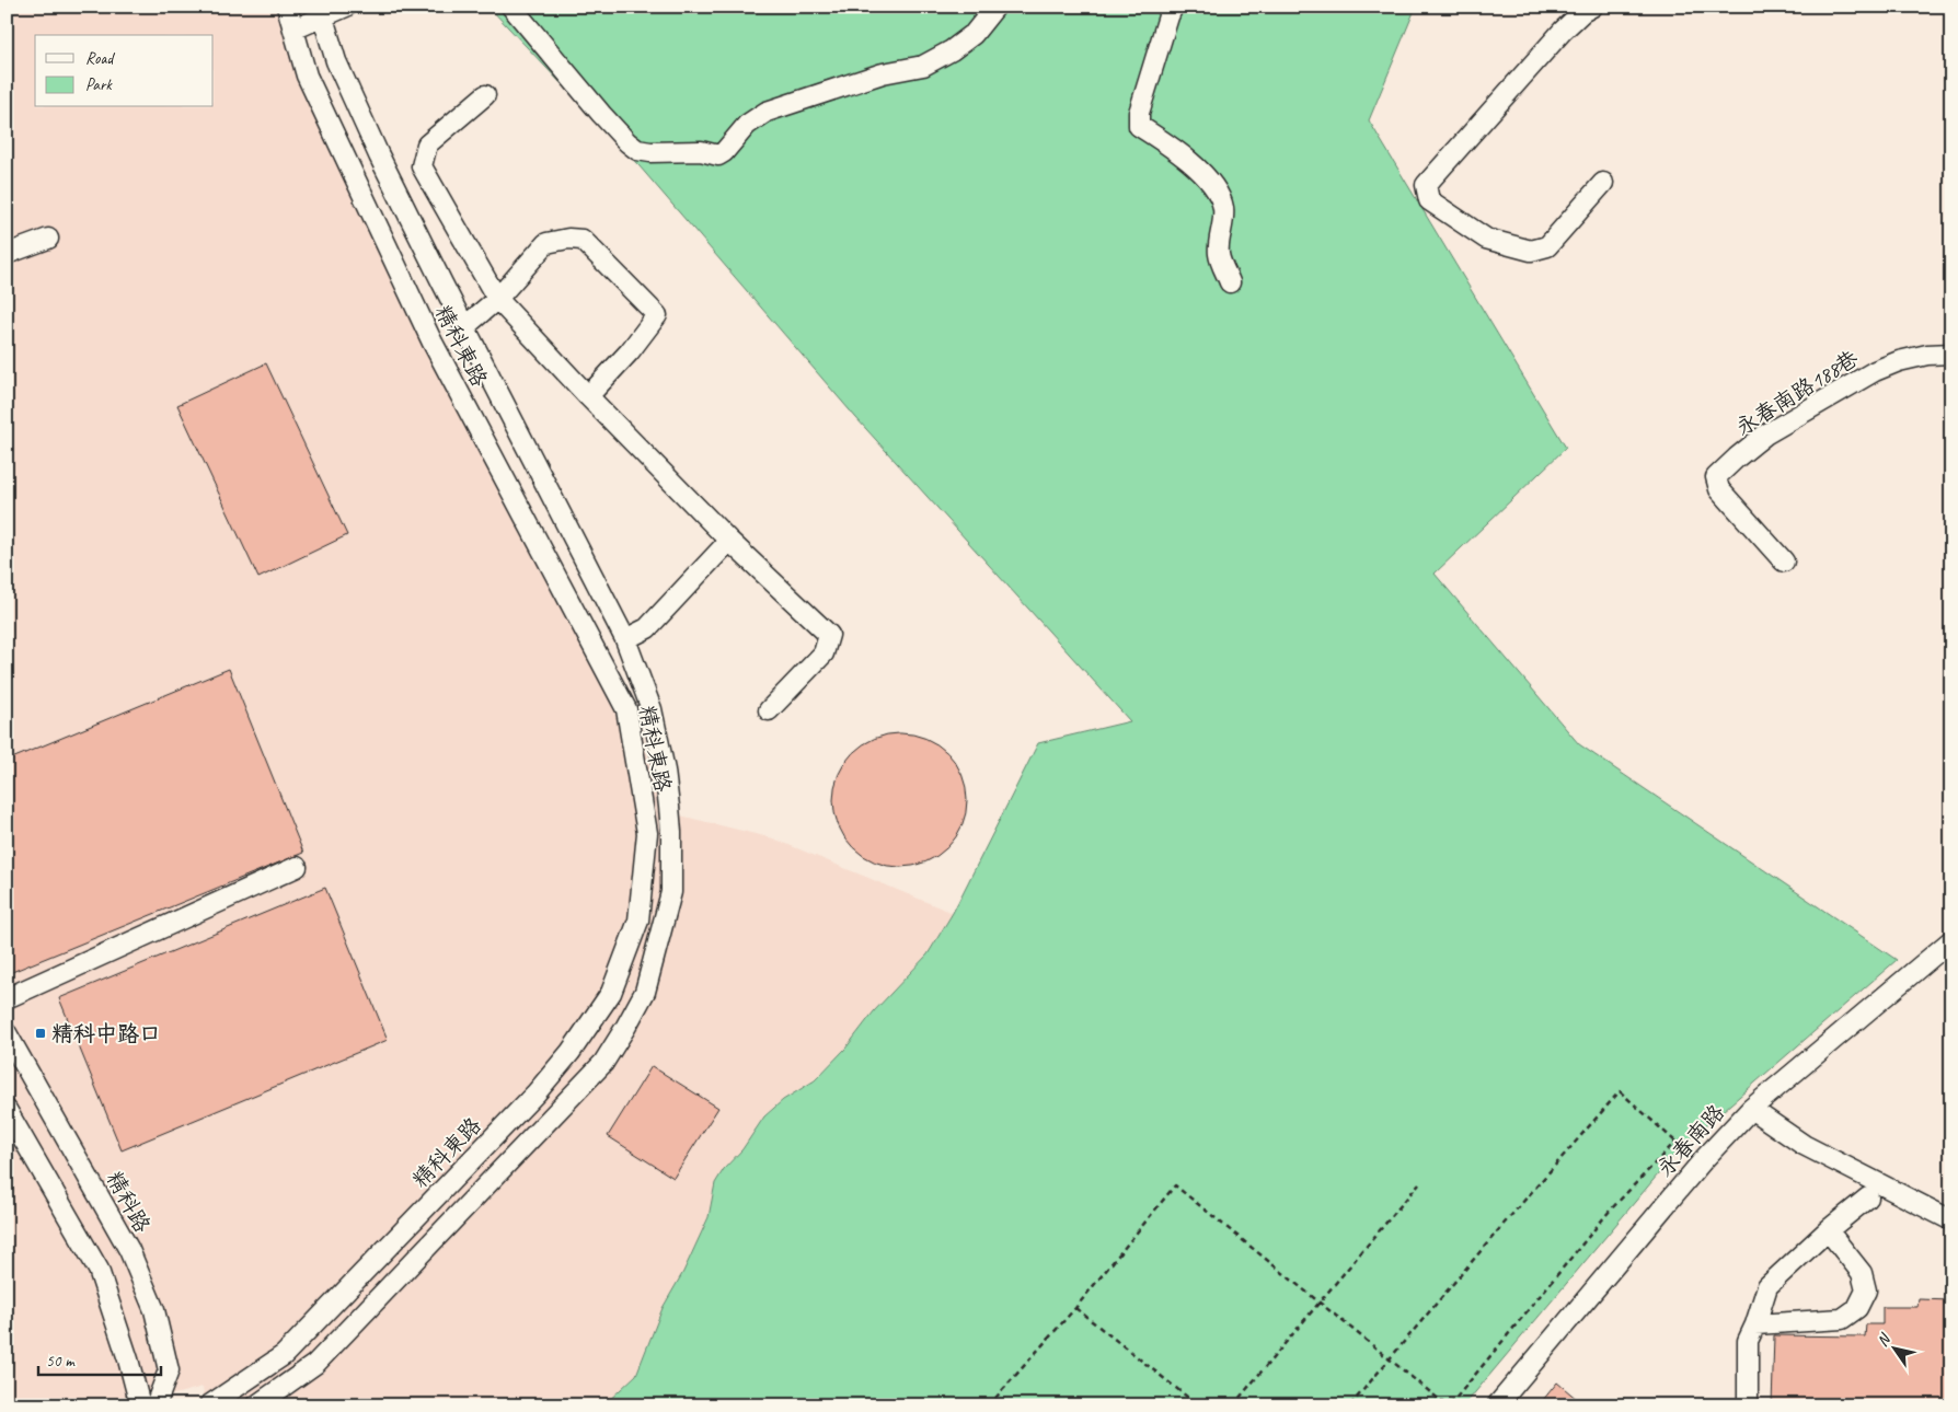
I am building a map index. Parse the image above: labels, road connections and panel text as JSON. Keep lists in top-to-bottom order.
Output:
{
  "streets": {
    "street": [
      "精科東路",
      "永春南路188巷",
      "永春南路",
      "精科路"
    ]
  },
  "places": {
    "transit": ["精科中路口"]
  },
  "legend": ["Road", "Park"],
  "scale_bar": "50 m",
  "north": "top left"
}
